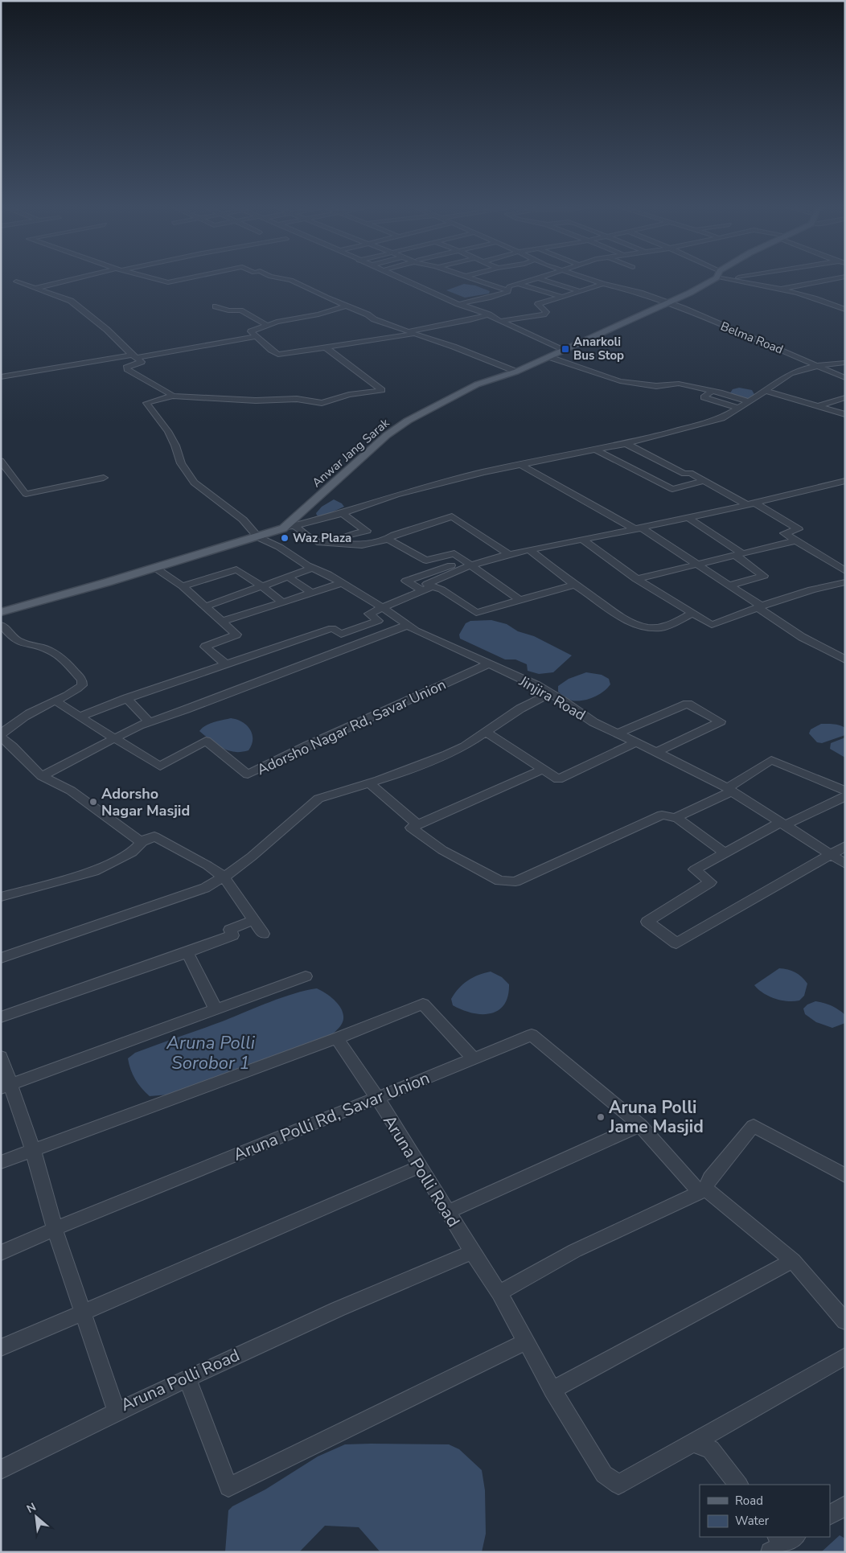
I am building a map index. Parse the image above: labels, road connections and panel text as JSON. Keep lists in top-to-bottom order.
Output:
{
  "streets": {
    "main road": ["Anwar Jang Sarak"],
    "street": [
      "Belma Road",
      "Jinjira Road",
      "Adorsho Nagar Rd, Savar Union",
      "Aruna Polli Rd, Savar Union",
      "Aruna Polli Road"
    ]
  },
  "crossings": [
    ["Belma Road", "Anwar Jang Sarak"],
    ["Anwar Jang Sarak", "Jinjira Road"],
    ["Jinjira Road", "Adorsho Nagar Rd, Savar Union"],
    ["Aruna Polli Rd, Savar Union", "Aruna Polli Road"]
  ],
  "water": ["Aruna Polli Sorobor 1"],
  "places": {
    "transit": ["Anarkoli Bus Stop"],
    "other": ["Waz Plaza", "Adorsho Nagar Masjid", "Aruna Polli Jame Masjid"]
  },
  "legend": ["Road", "Water"],
  "north": "top left"
}
